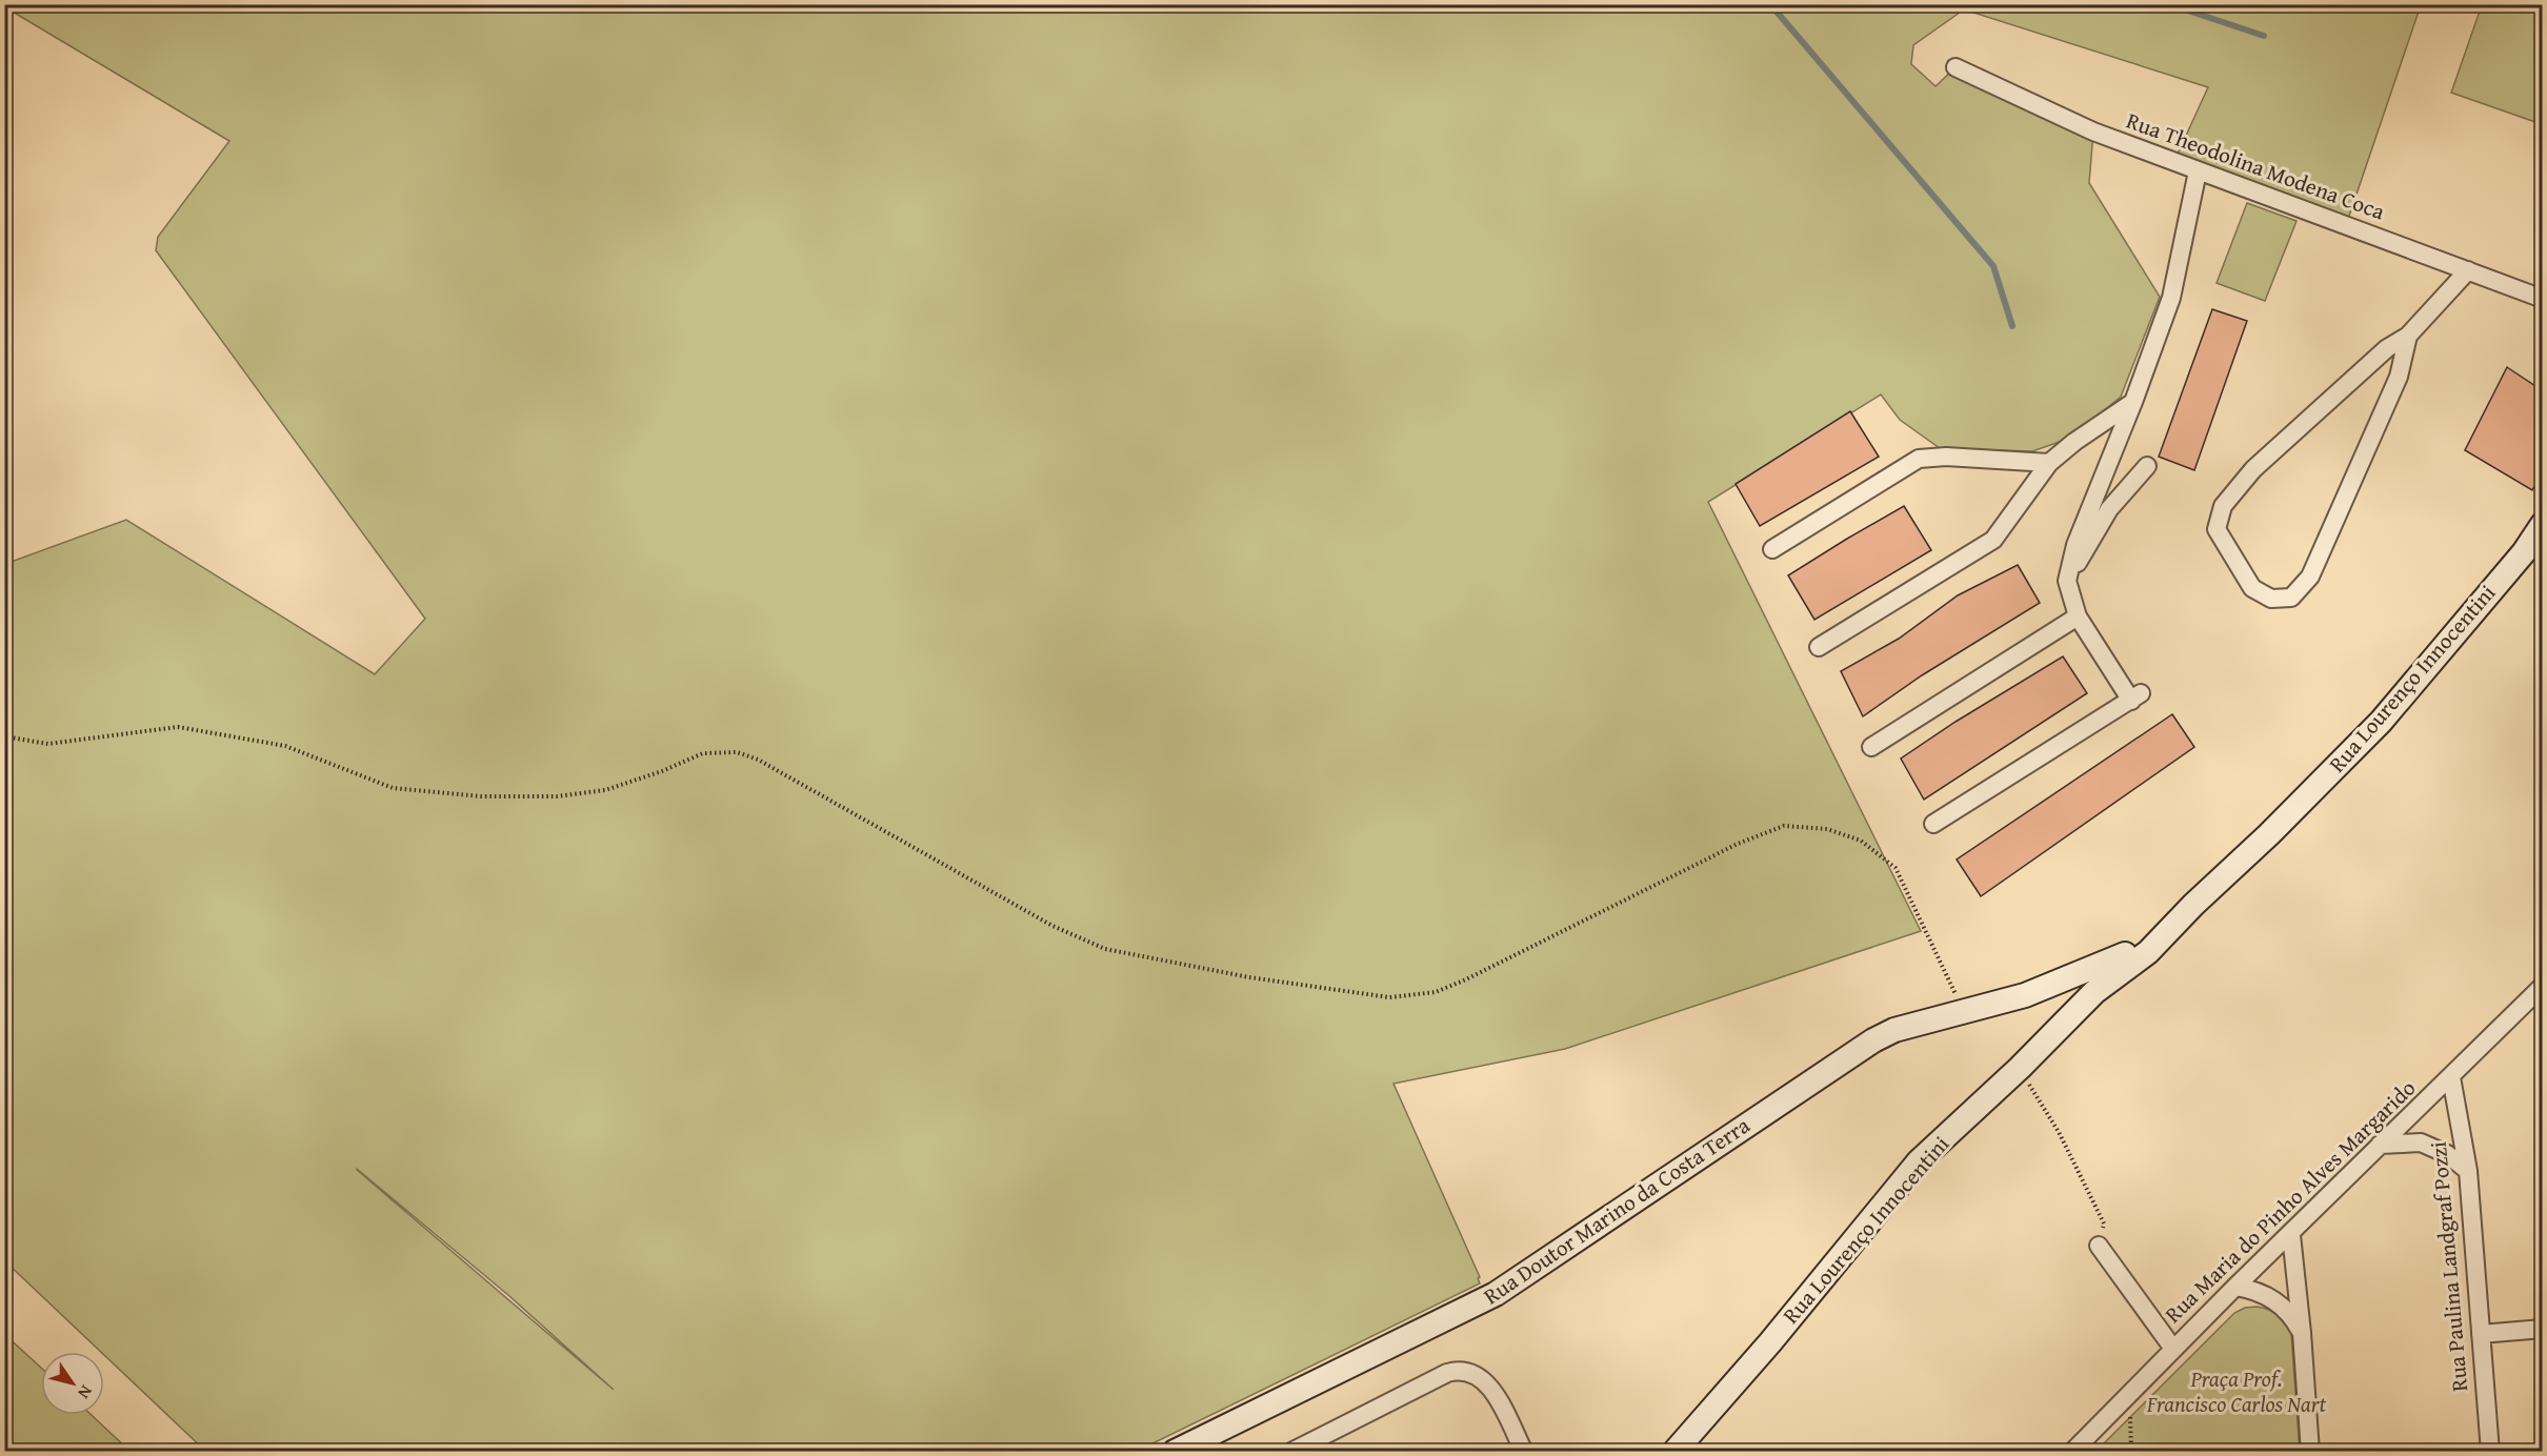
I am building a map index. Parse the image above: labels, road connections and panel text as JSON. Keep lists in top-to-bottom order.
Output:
{
  "streets": {
    "main road": ["Rua Lourenço Innocentini", "Rua Doutor Marino da Costa Terra"],
    "street": ["Rua Theodolina Modena Coca", "Rua Maria do Pinho Alves Margarido", "Rua Paulina Landgraf Pozzi"]
  },
  "crossings": [
    ["Rua Lourenço Innocentini", "Rua Doutor Marino da Costa Terra"],
    ["Rua Maria do Pinho Alves Margarido", "Rua Paulina Landgraf Pozzi"]
  ],
  "parks": ["Praça Prof. Francisco Carlos Nart"],
  "north": "bottom right"
}
